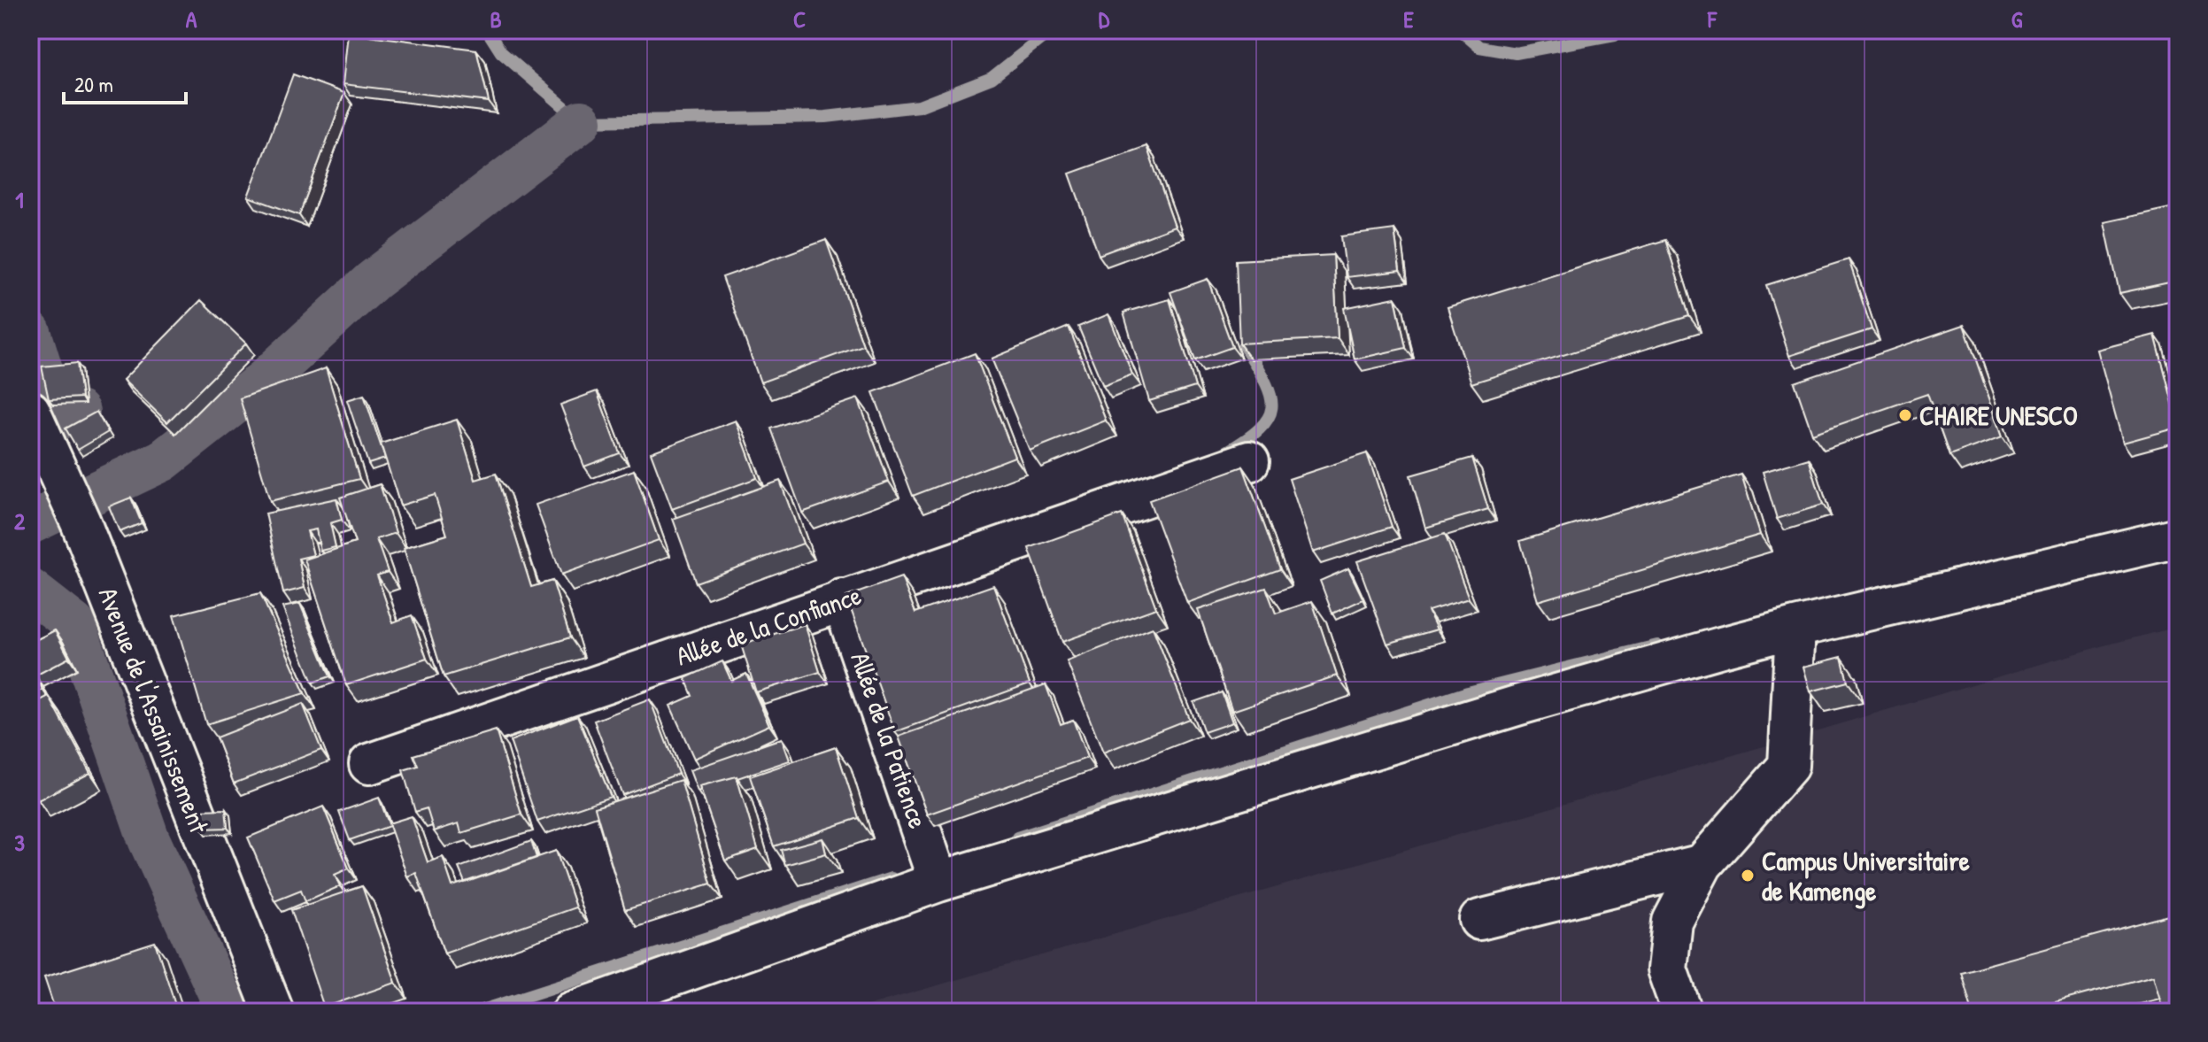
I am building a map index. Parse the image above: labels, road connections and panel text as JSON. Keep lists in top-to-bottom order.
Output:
{
  "streets": {
    "street": ["Allée de la Confiance", "Avenue de l'Assainissement", "Allée de la Patience"]
  },
  "crossings": [
    ["Allée de la Confiance", "Allée de la Patience"]
  ],
  "places": ["CHAIRE UNESCO", "Campus Universitaire de Kamenge"],
  "scale_bar": "20 m",
  "grid": {
    "columns": [
      "A",
      "B",
      "C",
      "D",
      "E",
      "F",
      "G"
    ],
    "rows": ["1", "2", "3"]
  }
}
